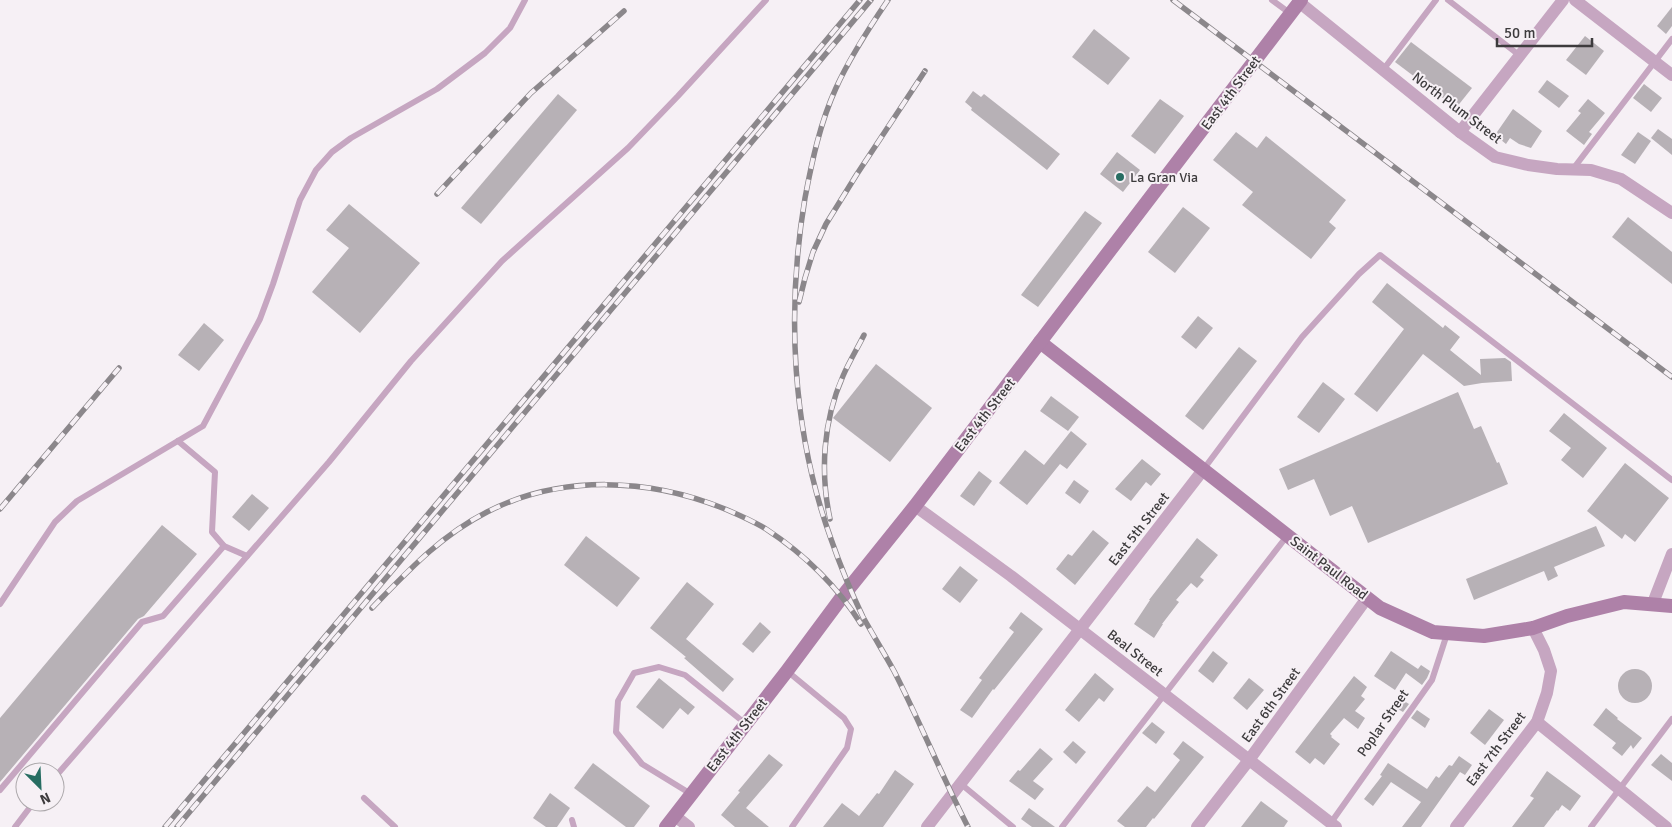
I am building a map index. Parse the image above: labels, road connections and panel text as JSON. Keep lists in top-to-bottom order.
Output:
{
  "streets": {
    "main road": ["East 4th Street", "Saint Paul Road"],
    "street": [
      "North Plum Street",
      "East 5th Street",
      "Beal Street",
      "East 6th Street",
      "East 7th Street"
    ],
    "lane": ["Poplar Street"]
  },
  "crossings": [
    ["East 4th Street", "North Plum Street"],
    ["East 4th Street", "Saint Paul Road"],
    ["East 4th Street", "Beal Street"],
    ["East 5th Street", "Saint Paul Road"],
    ["East 5th Street", "Beal Street"],
    ["Saint Paul Road", "East 6th Street"],
    ["Saint Paul Road", "Poplar Street"],
    ["Saint Paul Road", "East 7th Street"],
    ["Beal Street", "East 6th Street"],
    ["Beal Street", "Poplar Street"]
  ],
  "places": ["La Gran Via"],
  "scale_bar": "50 m",
  "north": "bottom right"
}
